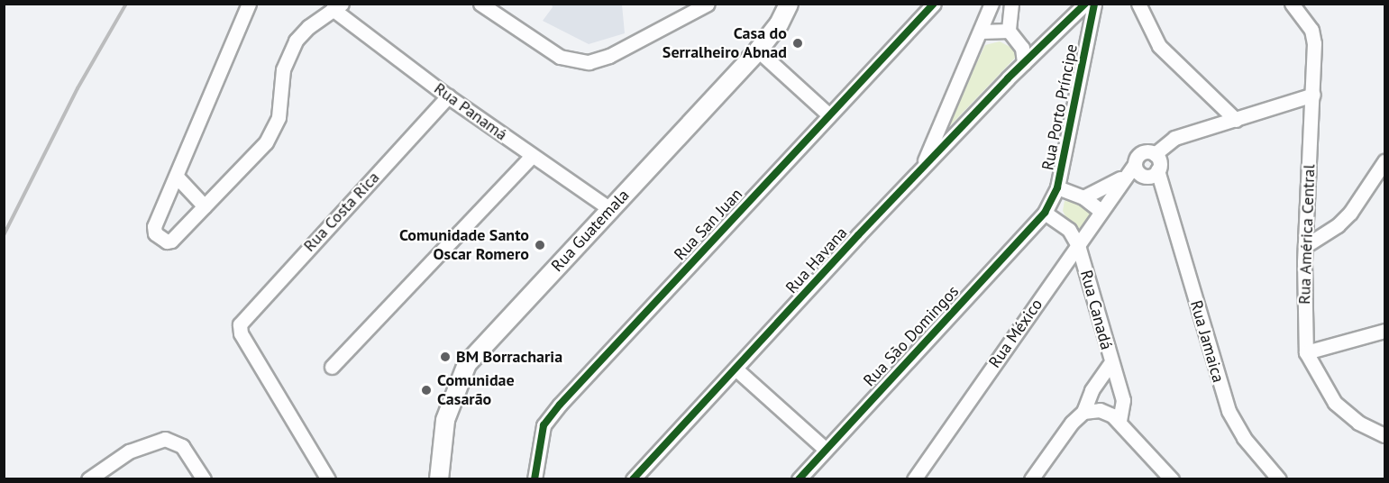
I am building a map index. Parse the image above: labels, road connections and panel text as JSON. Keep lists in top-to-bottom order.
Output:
{
  "streets": {
    "main road": ["Rua Guatemala"],
    "street": [
      "Rua Porto Príncipe",
      "Rua Panamá",
      "Rua Costa Rica",
      "Rua San Juan",
      "Rua América Central",
      "Rua Havana",
      "Rua Canadá",
      "Rua México",
      "Rua São Domingos",
      "Rua Jamaica"
    ]
  },
  "crossings": [
    ["Rua Porto Príncipe", "Rua Canadá"],
    ["Rua Porto Príncipe", "Rua São Domingos"],
    ["Rua Panamá", "Rua Costa Rica"],
    ["Rua Panamá", "Rua Guatemala"],
    ["Rua Canadá", "Rua México"],
    ["Rua Canadá", "Rua São Domingos"],
    ["Rua México", "Rua Jamaica"]
  ],
  "places": [
    "Casa do Serralheiro Abnad",
    "Comunidade Santo Oscar Romero",
    "BM Borracharia",
    "Comunidae Casarão"
  ]
}
